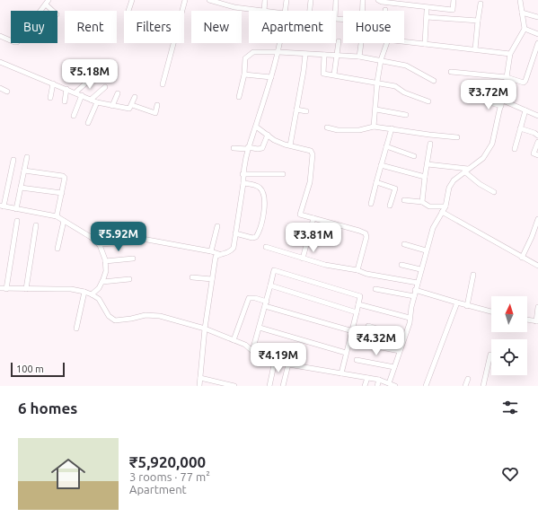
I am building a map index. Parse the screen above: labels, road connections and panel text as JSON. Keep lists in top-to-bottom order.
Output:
{
  "scale_bar": "100 m",
  "north": "top",
  "page": {
    "chip": [
      "Buy",
      "Rent",
      "Filters",
      "New",
      "Apartment",
      "House"
    ],
    "price": [
      "₹5.18M",
      "₹3.72M",
      "₹5.92M",
      "₹3.81M",
      "₹4.32M",
      "₹4.19M"
    ],
    "scale": "100 m",
    "heading": "6 homes",
    "list": [
      {
        "name": "₹5,920,000",
        "note": "3 rooms · 77 m² · Apartment"
      }
    ]
  }
}
